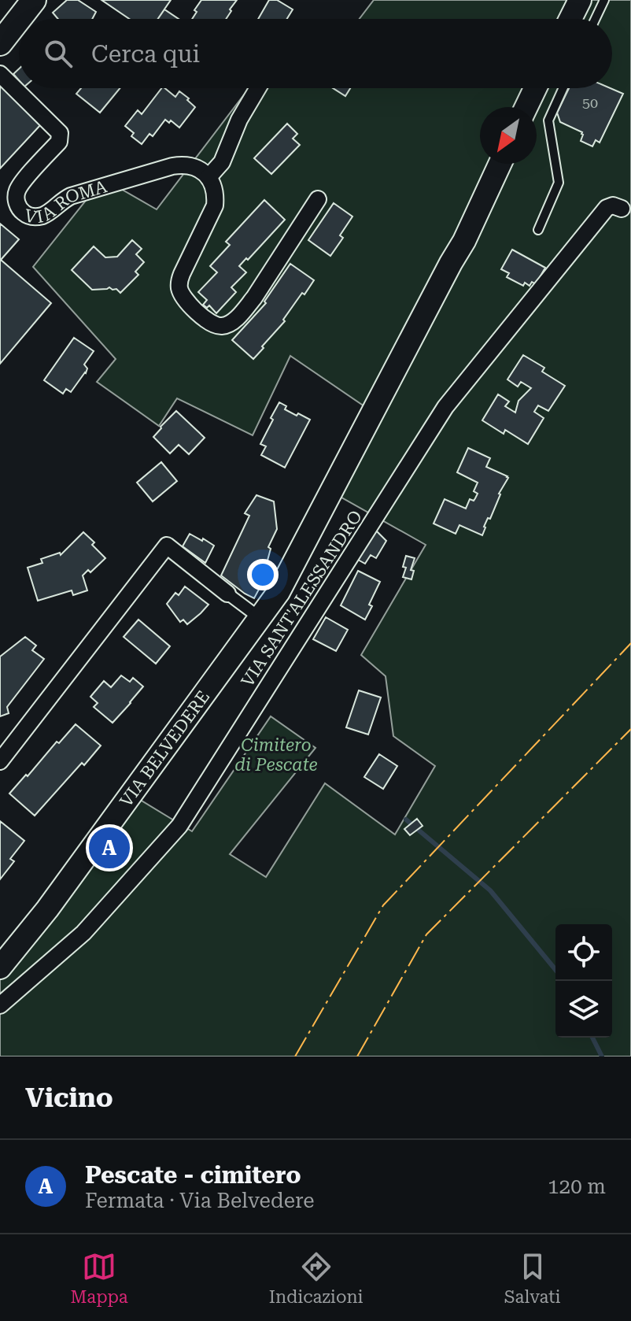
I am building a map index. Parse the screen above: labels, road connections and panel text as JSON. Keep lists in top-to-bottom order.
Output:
{
  "streets": {
    "main road": ["VIA BELVEDERE"],
    "street": ["VIA ROMA", "VIA SANT'ALESSANDRO"]
  },
  "parks": ["Cimitero di Pescate"],
  "house_numbers": ["50"],
  "north": "bottom left",
  "page": {
    "search": "Cerca qui",
    "pins": "A",
    "heading": "Vicino",
    "list": [
      {
        "mark": "A",
        "name": "Pescate - cimitero",
        "note": "Fermata · Via Belvedere",
        "value": "120 m"
      }
    ],
    "nav": ["Mappa", "Indicazioni", "Salvati"]
  }
}
